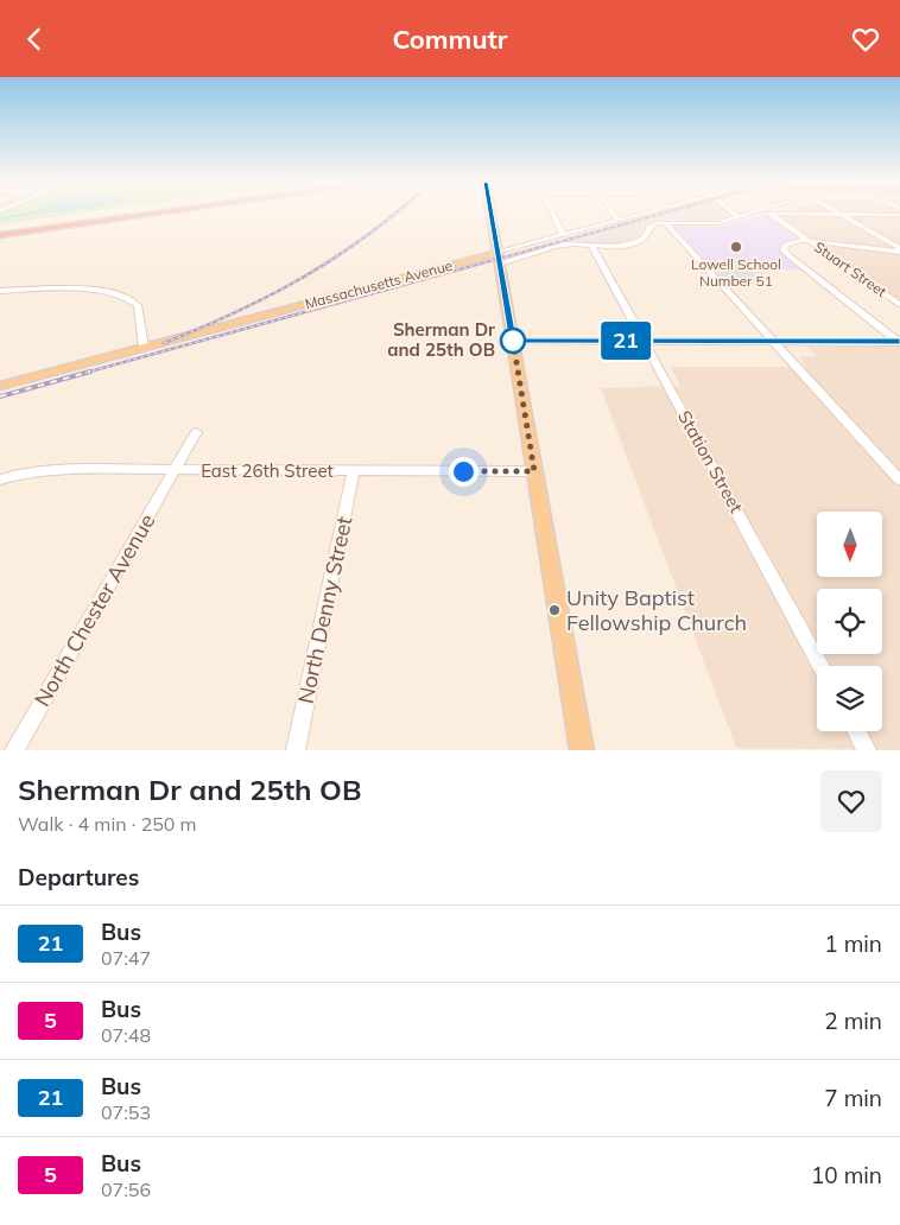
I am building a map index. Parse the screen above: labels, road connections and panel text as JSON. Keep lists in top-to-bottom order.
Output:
{
  "streets": {
    "main road": ["Massachusetts Avenue"],
    "street": [
      "Stuart Street",
      "Station Street",
      "East 26th Street",
      "North Chester Avenue",
      "North Denny Street"
    ]
  },
  "crossings": [
    ["East 26th Street", "North Chester Avenue"],
    ["East 26th Street", "North Denny Street"]
  ],
  "places": ["Lowell School Number 51", "Sherman Dr and 25th OB", "Unity Baptist Fellowship Church"],
  "lines": ["bus line 21"],
  "north": "bottom",
  "page": {
    "header": "Commutr",
    "on_map": "21",
    "heading": [
      ["Sherman Dr and 25th OB", "Walk · 4 min · 250 m"],
      "Departures"
    ],
    "list": [
      {
        "mark": "21",
        "name": "Bus",
        "note": "07:47",
        "value": "1 min"
      },
      {
        "mark": "5",
        "name": "Bus",
        "note": "07:48",
        "value": "2 min"
      },
      {
        "mark": "21",
        "name": "Bus",
        "note": "07:53",
        "value": "7 min"
      },
      {
        "mark": "5",
        "name": "Bus",
        "note": "07:56",
        "value": "10 min"
      }
    ]
  }
}
